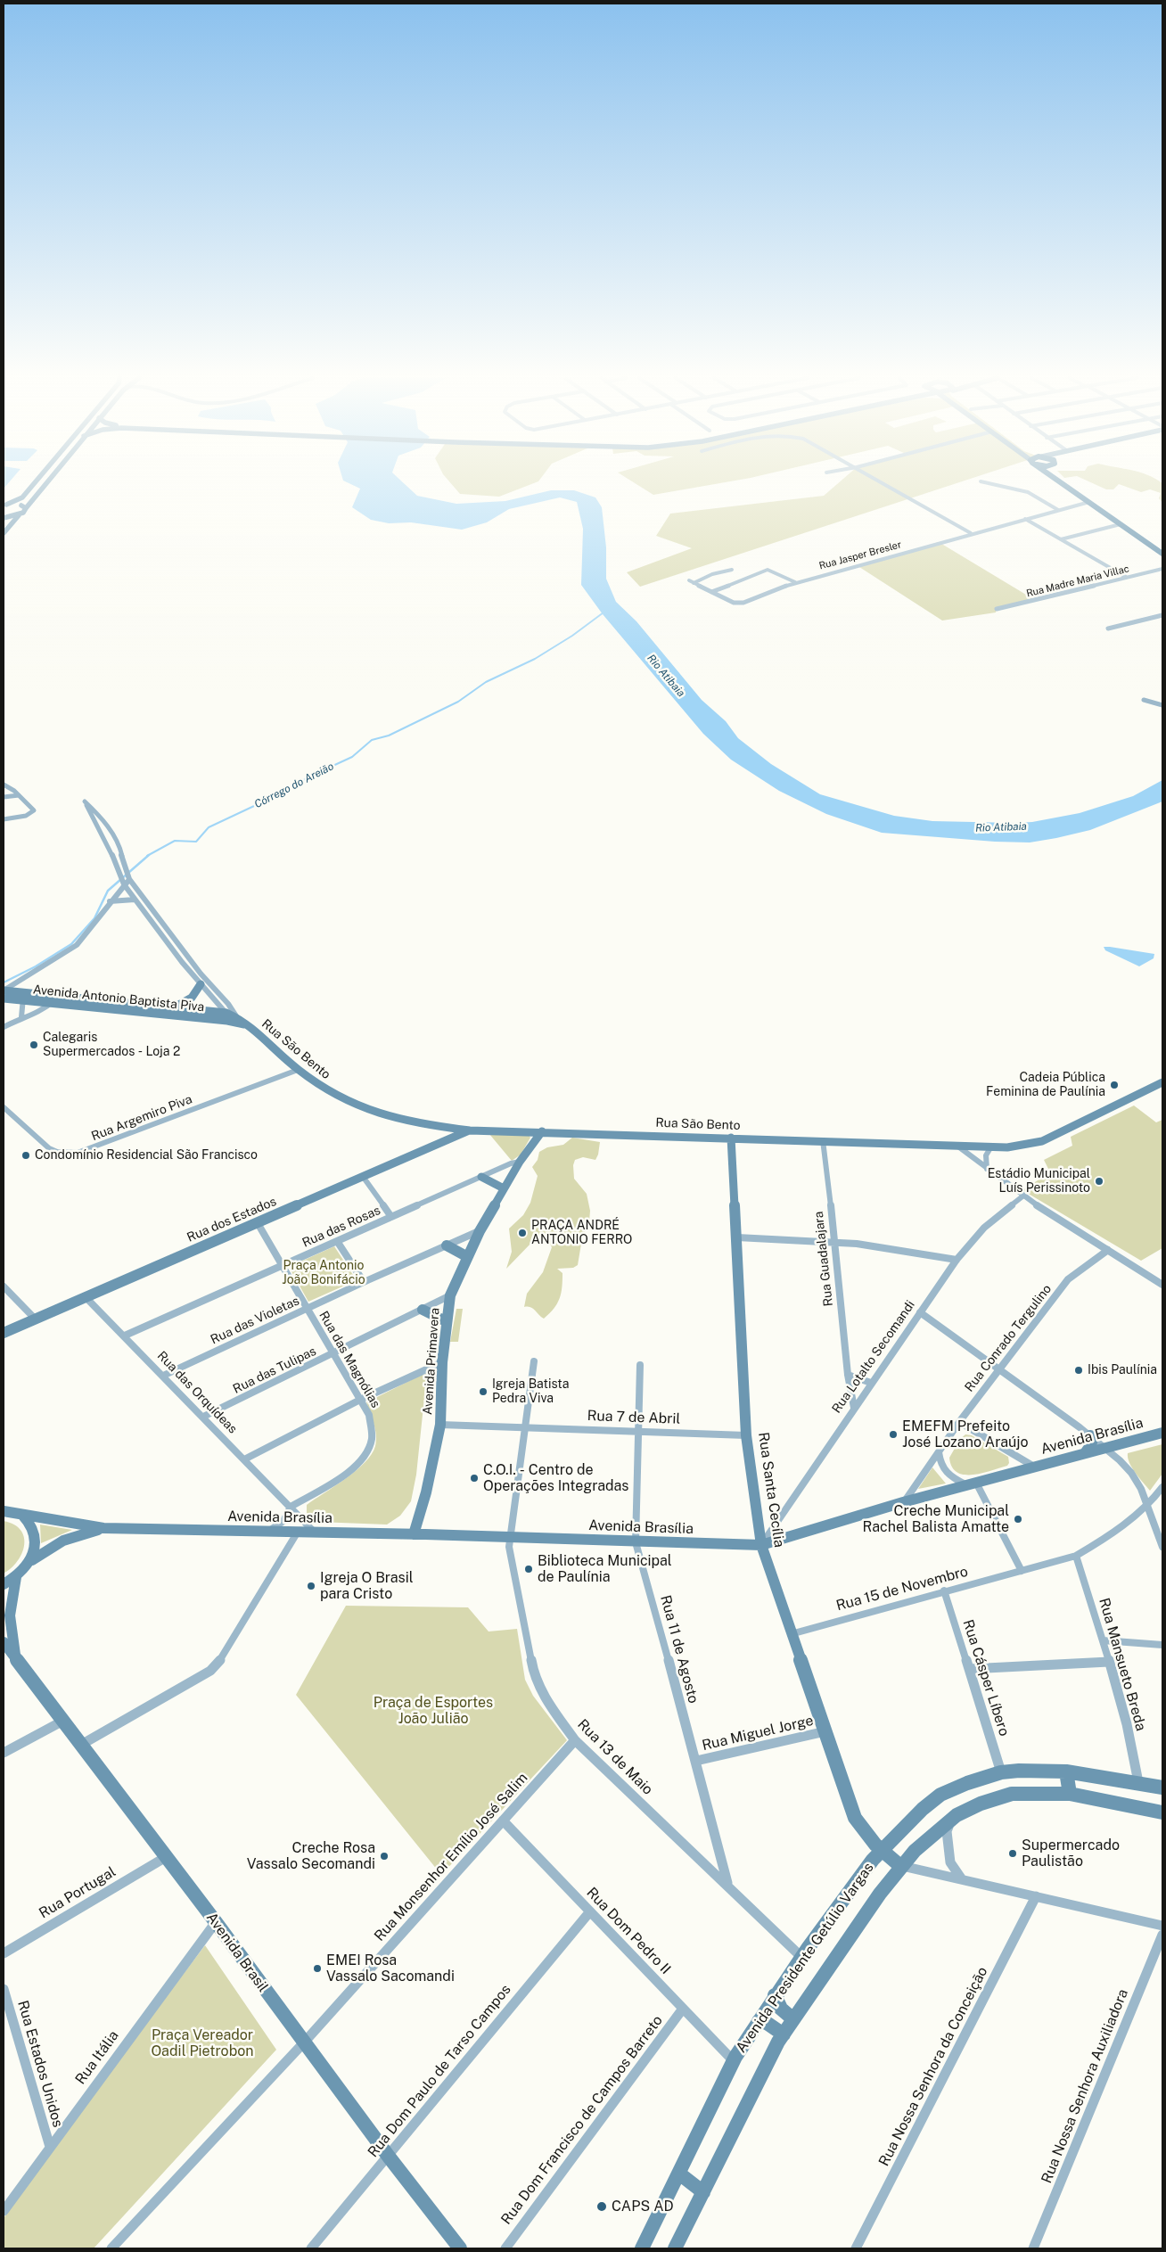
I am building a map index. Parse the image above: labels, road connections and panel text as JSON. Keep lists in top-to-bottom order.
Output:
{
  "streets": {
    "main road": [
      "Avenida Antonio Baptista Piva",
      "Rua São Bento",
      "Rua dos Estados",
      "Avenida Primavera",
      "Avenida Brasília",
      "Rua Santa Cecília",
      "Avenida Brasil",
      "Avenida Presidente Getúlio Vargas"
    ],
    "street": [
      "Rua Jasper Bresler",
      "Rua Madre Maria Villac",
      "Rua Argemiro Piva",
      "Rua das Rosas",
      "Rua Guadalajara",
      "Rua das Violetas",
      "Rua Conrado Tergulino",
      "Rua Lotalto Secomandi",
      "Rua das Magnólias",
      "Rua das Tulipas",
      "Rua das Orquídeas",
      "Rua 7 de Abril",
      "Rua 15 de Novembro",
      "Rua 11 de Agosto",
      "Rua Mansueto Breda",
      "Rua Cásper Líbero",
      "Rua Miguel Jorge",
      "Rua 13 de Maio",
      "Rua Monsenhor Emílio José Salim",
      "Rua Portugal",
      "Rua Dom Pedro II",
      "Rua Itália",
      "Rua Estados Unidos",
      "Rua Nossa Senhora da Conceição",
      "Rua Dom Paulo de Tarso Campos",
      "Rua Nossa Senhora Auxiliadora",
      "Rua Dom Francisco de Campos Barreto"
    ]
  },
  "crossings": [
    ["Avenida Antonio Baptista Piva", "Rua São Bento"],
    ["Rua São Bento", "Rua Argemiro Piva"],
    ["Rua São Bento", "Rua dos Estados"],
    ["Rua São Bento", "Rua Guadalajara"],
    ["Rua São Bento", "Avenida Primavera"],
    ["Rua São Bento", "Rua Santa Cecília"],
    ["Rua dos Estados", "Rua das Magnólias"],
    ["Rua dos Estados", "Rua das Orquídeas"],
    ["Rua das Rosas", "Rua das Magnólias"],
    ["Rua das Rosas", "Avenida Primavera"],
    ["Rua das Rosas", "Rua das Orquídeas"],
    ["Rua Guadalajara", "Rua Lotalto Secomandi"],
    ["Rua das Violetas", "Rua das Magnólias"],
    ["Rua das Violetas", "Avenida Primavera"],
    ["Rua das Violetas", "Rua das Orquídeas"],
    ["Rua Conrado Tergulino", "Avenida Brasília"],
    ["Rua Lotalto Secomandi", "Avenida Brasília"],
    ["Rua Lotalto Secomandi", "Rua Santa Cecília"],
    ["Rua das Magnólias", "Rua das Tulipas"],
    ["Rua das Magnólias", "Rua das Orquídeas"],
    ["Avenida Primavera", "Rua das Tulipas"],
    ["Avenida Primavera", "Rua 7 de Abril"],
    ["Avenida Primavera", "Avenida Brasília"],
    ["Rua das Tulipas", "Rua das Orquídeas"],
    ["Rua das Orquídeas", "Avenida Brasília"],
    ["Rua 7 de Abril", "Rua Santa Cecília"],
    ["Rua 7 de Abril", "Rua 11 de Agosto"],
    ["Rua 7 de Abril", "Rua 13 de Maio"],
    ["Avenida Brasília", "Rua Santa Cecília"],
    ["Avenida Brasília", "Rua 11 de Agosto"],
    ["Avenida Brasília", "Rua 13 de Maio"],
    ["Rua Santa Cecília", "Rua 15 de Novembro"],
    ["Rua Santa Cecília", "Rua Miguel Jorge"],
    ["Rua Santa Cecília", "Avenida Presidente Getúlio Vargas"],
    ["Rua 15 de Novembro", "Rua Mansueto Breda"],
    ["Rua 15 de Novembro", "Rua Cásper Líbero"],
    ["Rua 11 de Agosto", "Rua Miguel Jorge"],
    ["Rua 11 de Agosto", "Rua 13 de Maio"],
    ["Rua Mansueto Breda", "Avenida Presidente Getúlio Vargas"],
    ["Rua Cásper Líbero", "Avenida Presidente Getúlio Vargas"],
    ["Rua 13 de Maio", "Rua Monsenhor Emílio José Salim"],
    ["Rua 13 de Maio", "Avenida Presidente Getúlio Vargas"],
    ["Rua Monsenhor Emílio José Salim", "Rua Dom Pedro II"],
    ["Rua Monsenhor Emílio José Salim", "Avenida Brasil"],
    ["Rua Portugal", "Avenida Brasil"],
    ["Rua Dom Pedro II", "Avenida Presidente Getúlio Vargas"],
    ["Rua Dom Pedro II", "Rua Dom Paulo de Tarso Campos"],
    ["Rua Dom Pedro II", "Rua Dom Francisco de Campos Barreto"],
    ["Avenida Brasil", "Rua Itália"],
    ["Avenida Brasil", "Rua Dom Paulo de Tarso Campos"],
    ["Rua Itália", "Rua Estados Unidos"]
  ],
  "water": ["Rio Atibaia", "Córrego do Areião"],
  "parks": ["Praça Antonio João Bonifácio", "Praça de Esportes João Julião", "Praça Vereador Oadil Pietrobon"],
  "places": [
    "Calegaris Supermercados - Loja 2",
    "Cadeia Pública Feminina de Paulínia",
    "Condomínio Residencial São Francisco",
    "Estádio Municipal Luís Perissinoto",
    "PRAÇA ANDRÉ ANTONIO FERRO",
    "Ibis Paulínia",
    "Igreja Batista Pedra Viva",
    "EMEFM Prefeito José Lozano Araújo",
    "C.O.I. - Centro de Operações Integradas",
    "Creche Municipal Rachel Balista Amatte",
    "Biblioteca Municipal de Paulínia",
    "Igreja O Brasil para Cristo",
    "Supermercado Paulistão",
    "Creche Rosa Vassalo Secomandi",
    "EMEI Rosa Vassalo Sacomandi",
    "CAPS AD"
  ]
}
